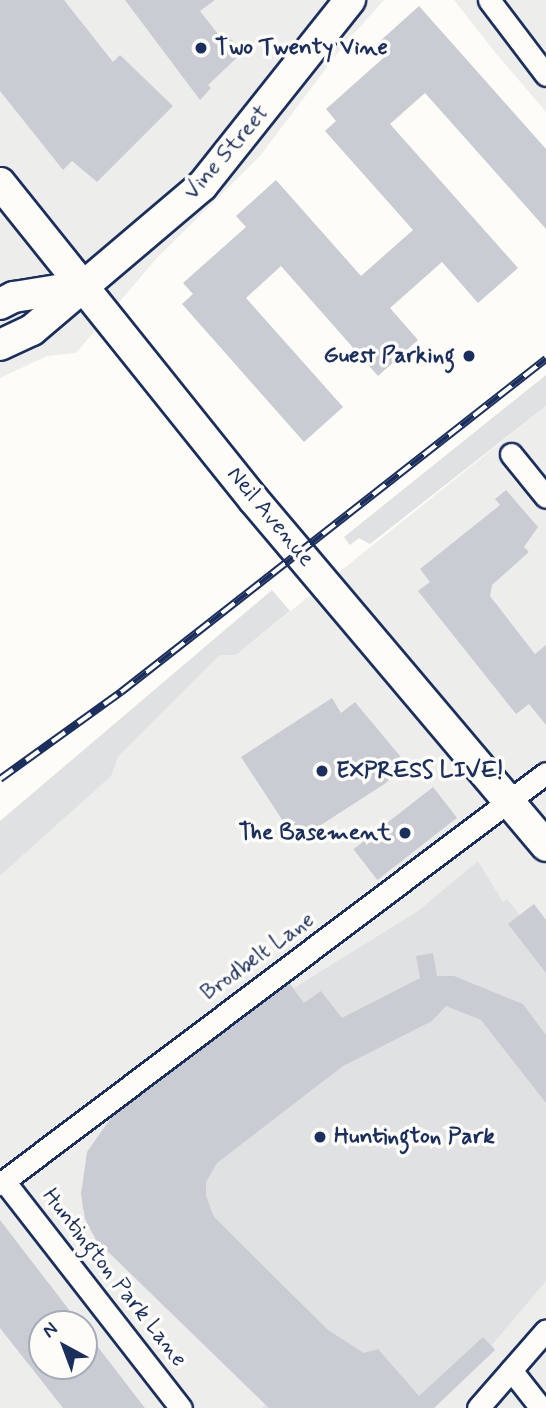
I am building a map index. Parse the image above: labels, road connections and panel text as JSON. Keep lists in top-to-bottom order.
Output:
{
  "streets": {
    "street": [
      "Vine Street",
      "Neil Avenue",
      "Brodbelt Lane",
      "Huntington Park Lane"
    ]
  },
  "crossings": [
    ["Vine Street", "Neil Avenue"],
    ["Neil Avenue", "Brodbelt Lane"],
    ["Brodbelt Lane", "Huntington Park Lane"]
  ],
  "places": [
    "Two Twenty Vine",
    "Guest Parking",
    "EXPRESS LIVE!",
    "The Basement",
    "Huntington Park"
  ],
  "north": "top left"
}
